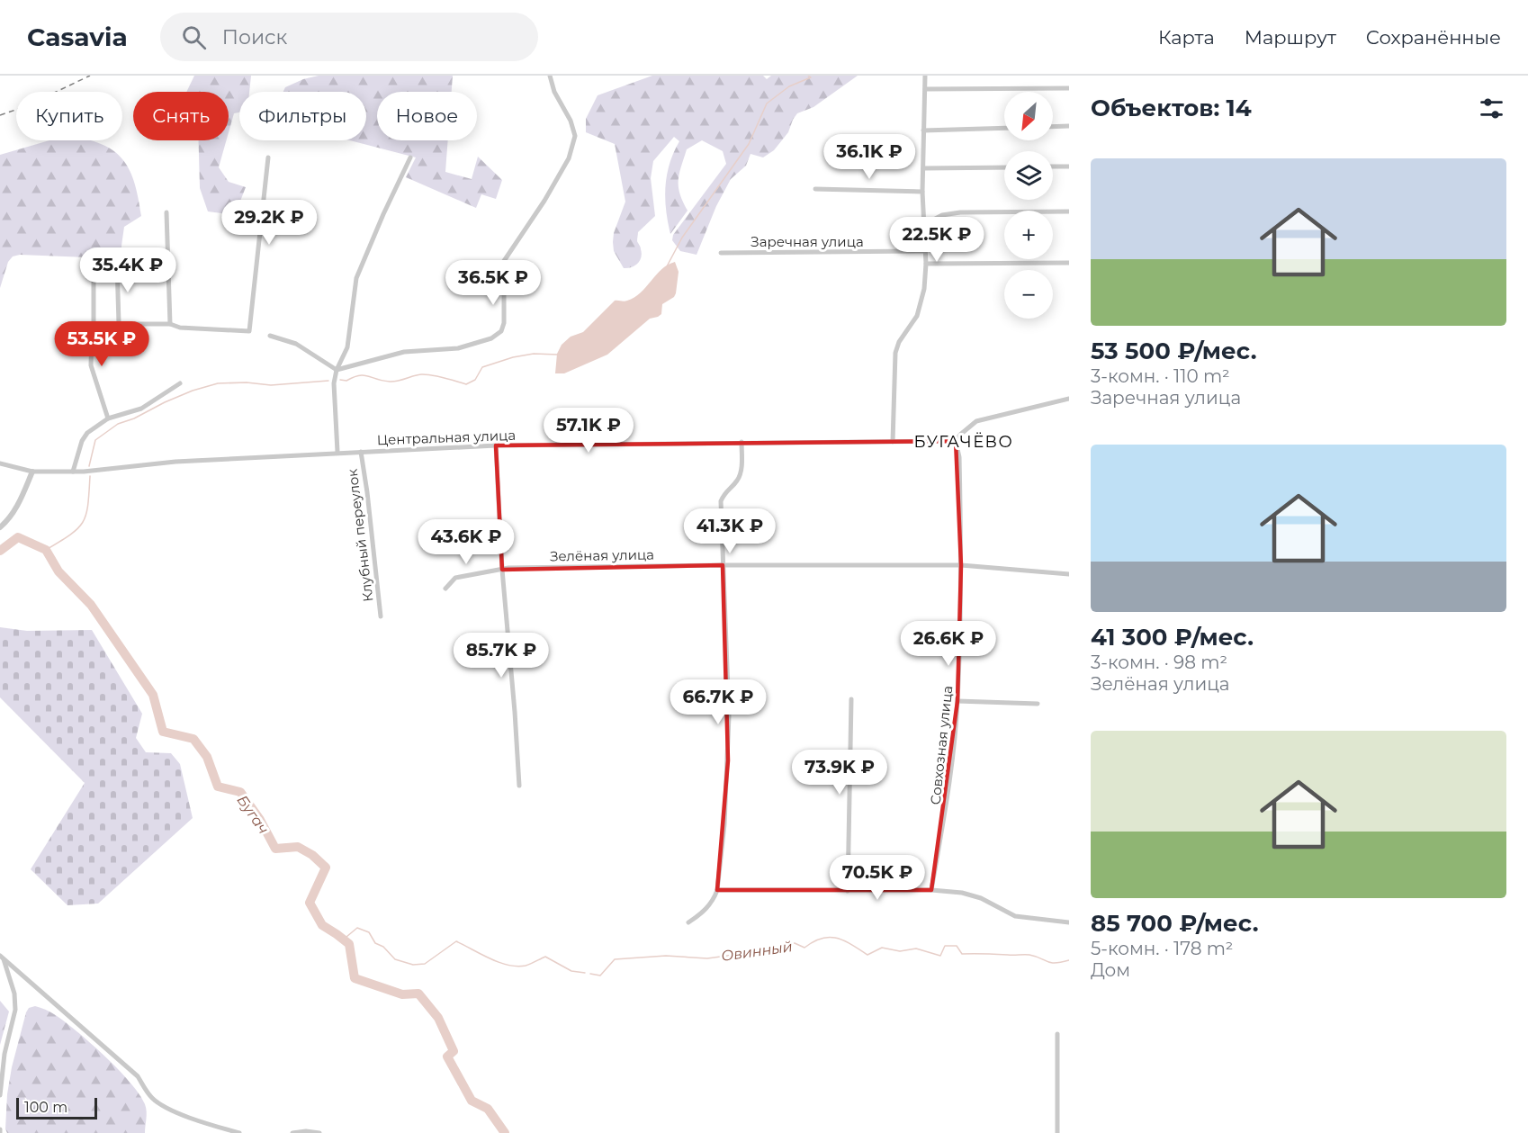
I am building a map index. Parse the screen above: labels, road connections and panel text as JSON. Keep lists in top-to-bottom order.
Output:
{
  "streets": {
    "street": [
      "Заречная улица",
      "Центральная улица",
      "Клубный переулок",
      "Зелёная улица",
      "Совхозная улица"
    ]
  },
  "crossings": [
    ["Центральная улица", "Клубный переулок"],
    ["Центральная улица", "Совхозная улица"],
    ["Зелёная улица", "Совхозная улица"]
  ],
  "districts": ["БУГАЧЁВО"],
  "water": ["Бугач", "Овинный"],
  "scale_bar": "100 m",
  "north": "bottom left",
  "page": {
    "header": "Casavia",
    "search": "Поиск",
    "nav": ["Карта", "Маршрут", "Сохранённые"],
    "heading": "Объектов: 14",
    "map_buttons": ["+", "−"],
    "chip": [
      "Купить",
      "Снять",
      "Фильтры",
      "Новое"
    ],
    "price": [
      "36.1K ₽",
      "29.2K ₽",
      "22.5K ₽",
      "35.4K ₽",
      "36.5K ₽",
      "53.5K ₽",
      "57.1K ₽",
      "41.3K ₽",
      "43.6K ₽",
      "26.6K ₽",
      "85.7K ₽",
      "66.7K ₽",
      "73.9K ₽",
      "70.5K ₽"
    ],
    "list": [
      {
        "name": "53 500 ₽/мес.",
        "note": "3-комн. · 110 m² · Заречная улица"
      },
      {
        "name": "41 300 ₽/мес.",
        "note": "3-комн. · 98 m² · Зелёная улица"
      },
      {
        "name": "85 700 ₽/мес.",
        "note": "5-комн. · 178 m² · Дом"
      }
    ],
    "scale": "100 m"
  }
}
